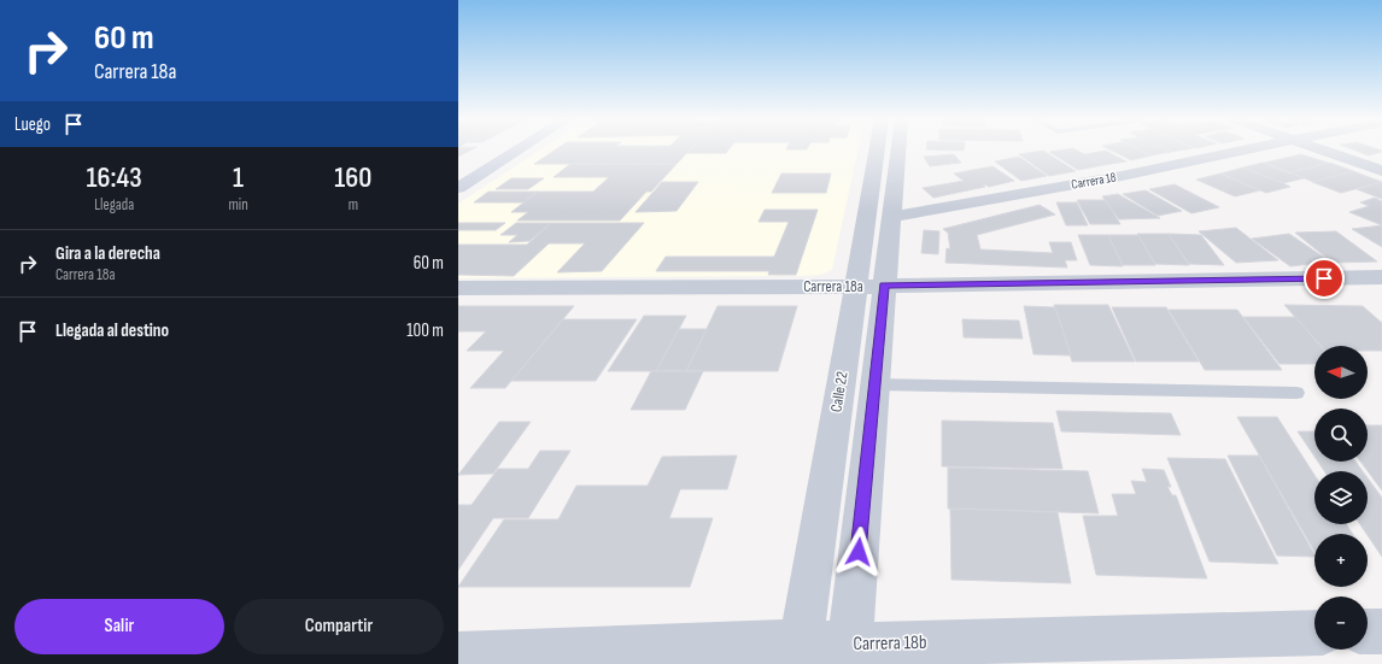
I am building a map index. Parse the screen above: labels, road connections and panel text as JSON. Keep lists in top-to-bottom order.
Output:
{
  "streets": {
    "street": [
      "Carrera 18",
      "Carrera 18a",
      "Calle 22",
      "Carrera 18b"
    ]
  },
  "crossings": [
    ["Carrera 18", "Calle 22"],
    ["Carrera 18a", "Calle 22"],
    ["Calle 22", "Carrera 18b"]
  ],
  "north": "left",
  "page": {
    "turn": ["60 m", "Carrera 18a"],
    "then": "Luego",
    "eta": [
      "16:43",
      "Llegada",
      "1",
      "min",
      "160",
      "m"
    ],
    "list": [
      {
        "name": "Gira a la derecha",
        "note": "Carrera 18a",
        "value": "60 m"
      },
      {
        "name": "Llegada al destino",
        "value": "100 m"
      }
    ],
    "map_buttons": ["+", "−"],
    "buttons": ["Salir", "Compartir"]
  }
}
